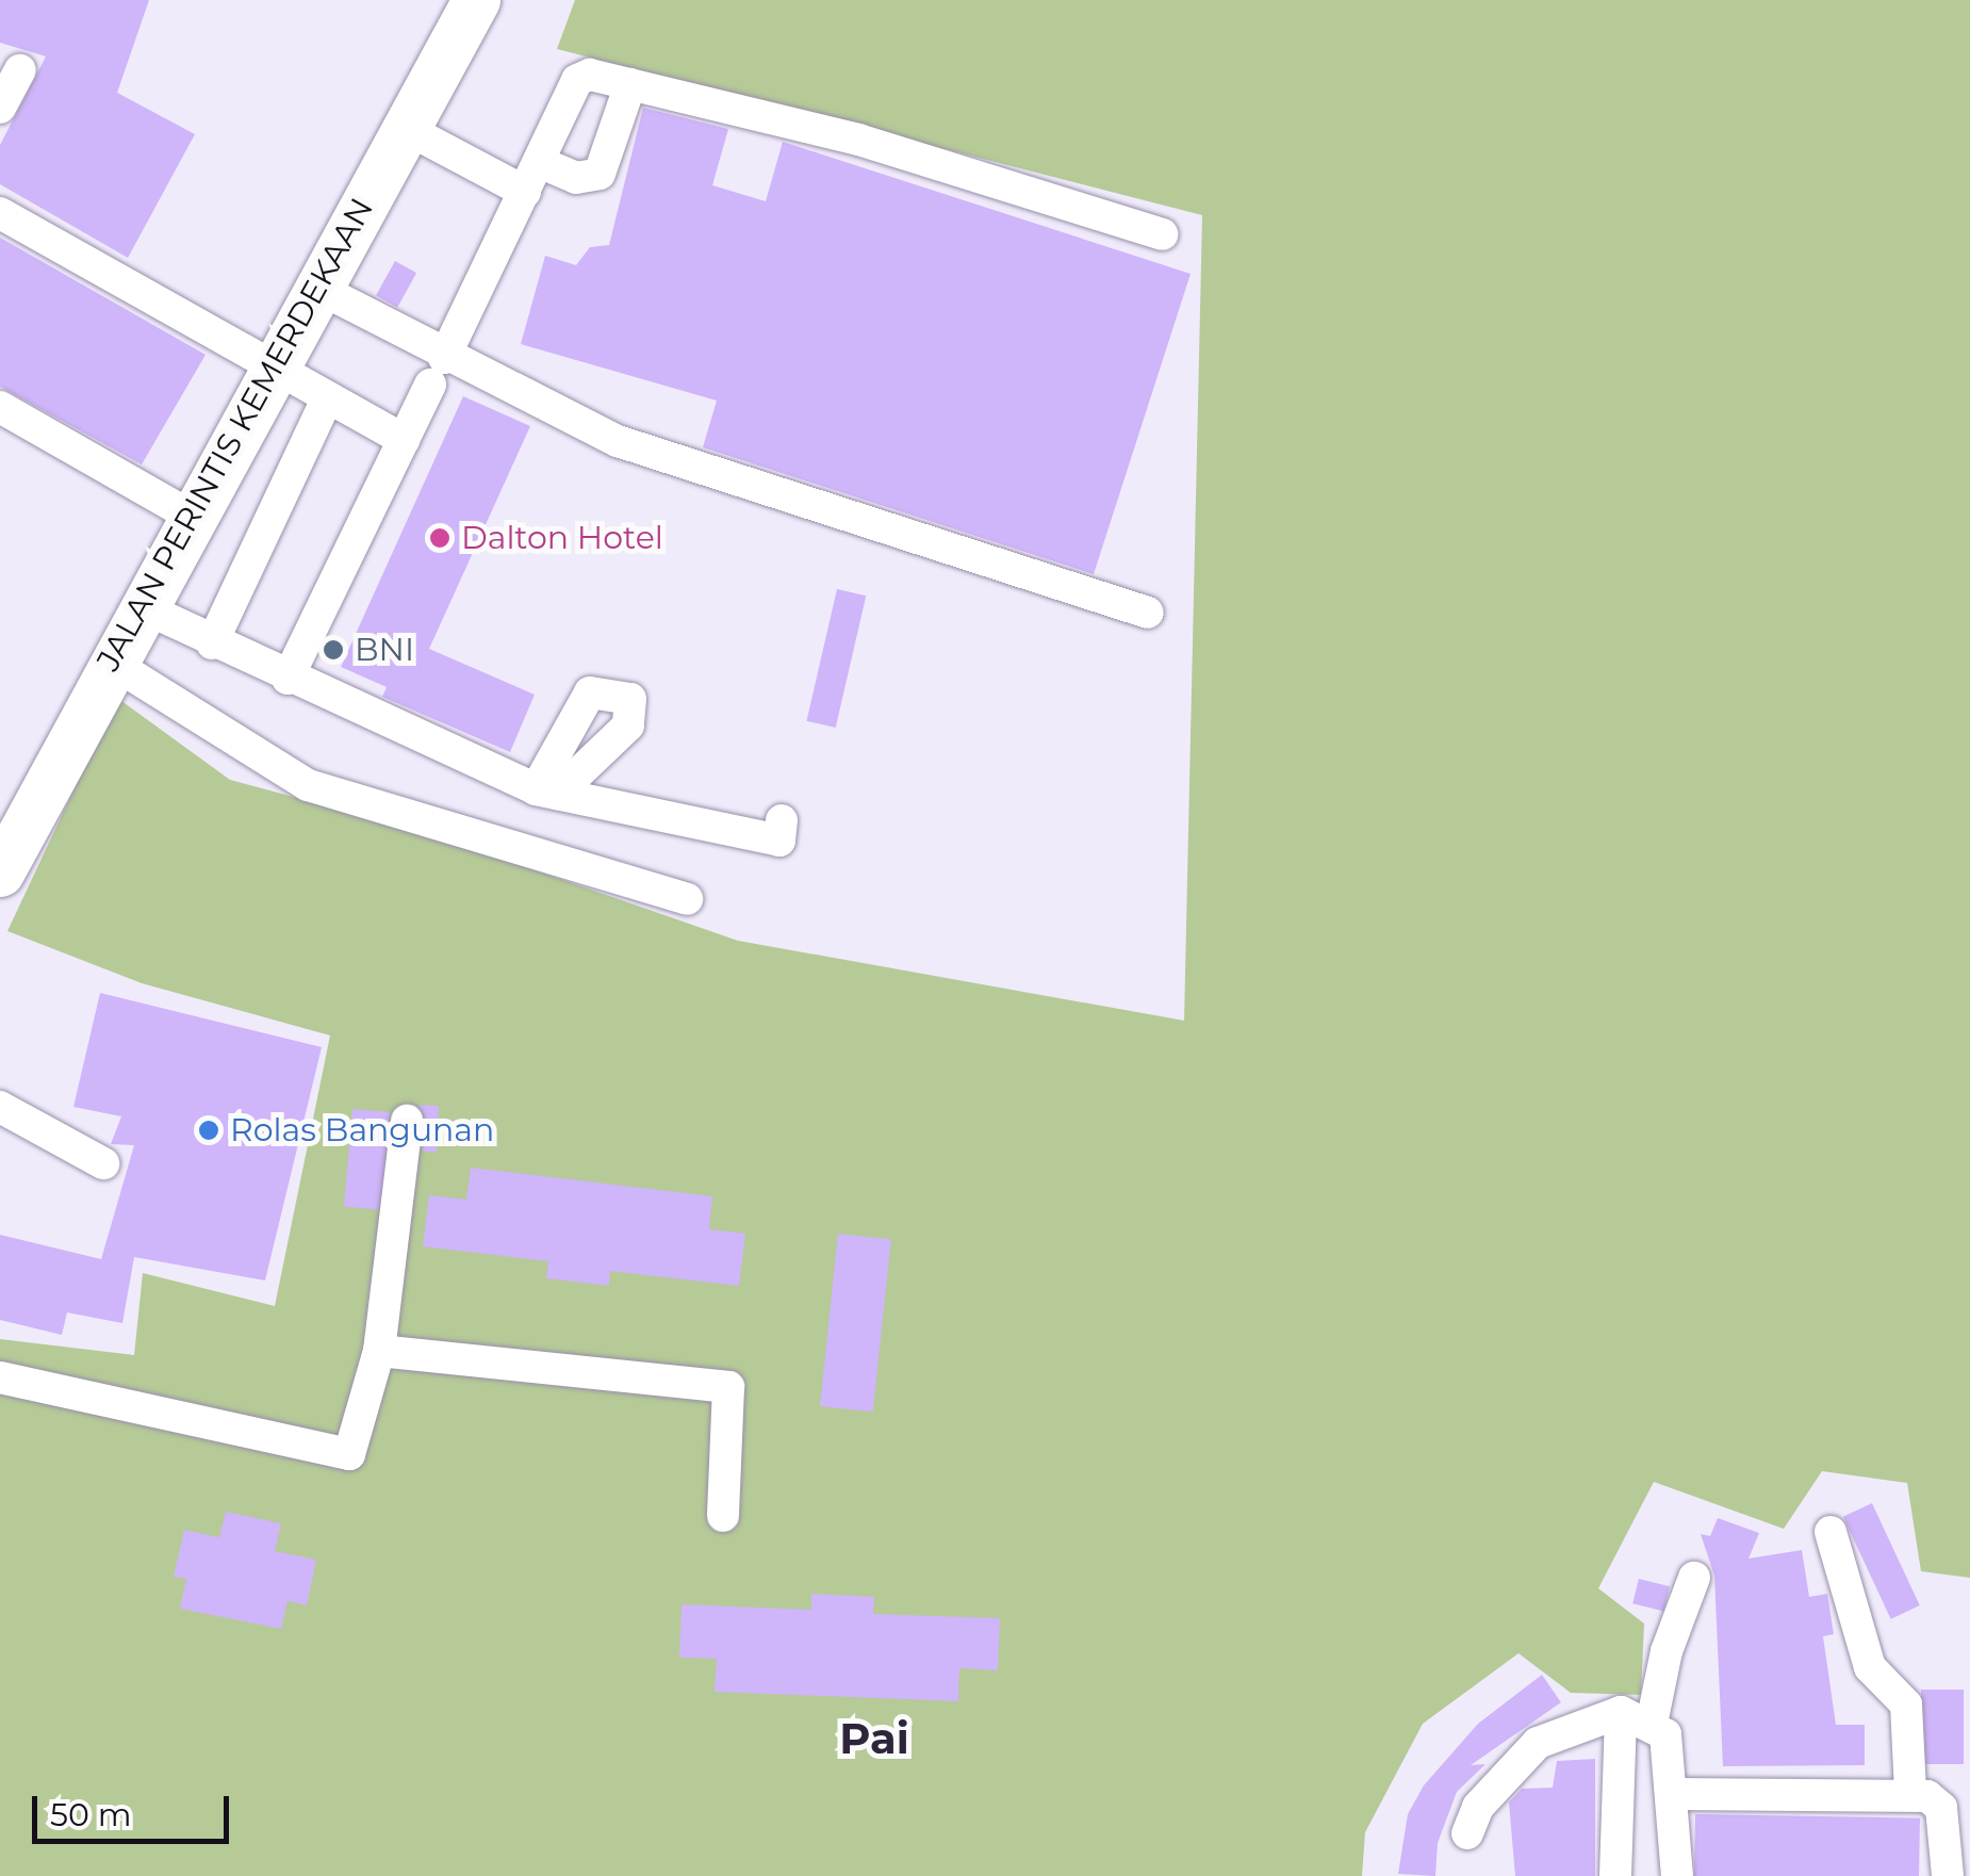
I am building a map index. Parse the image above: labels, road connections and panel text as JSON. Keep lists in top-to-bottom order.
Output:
{
  "streets": {
    "highway": ["JALAN PERINTIS KEMERDEKAAN"]
  },
  "districts": ["Pai"],
  "places": ["Dalton Hotel", "BNI", "Rolas Bangunan"],
  "scale_bar": "50 m"
}
